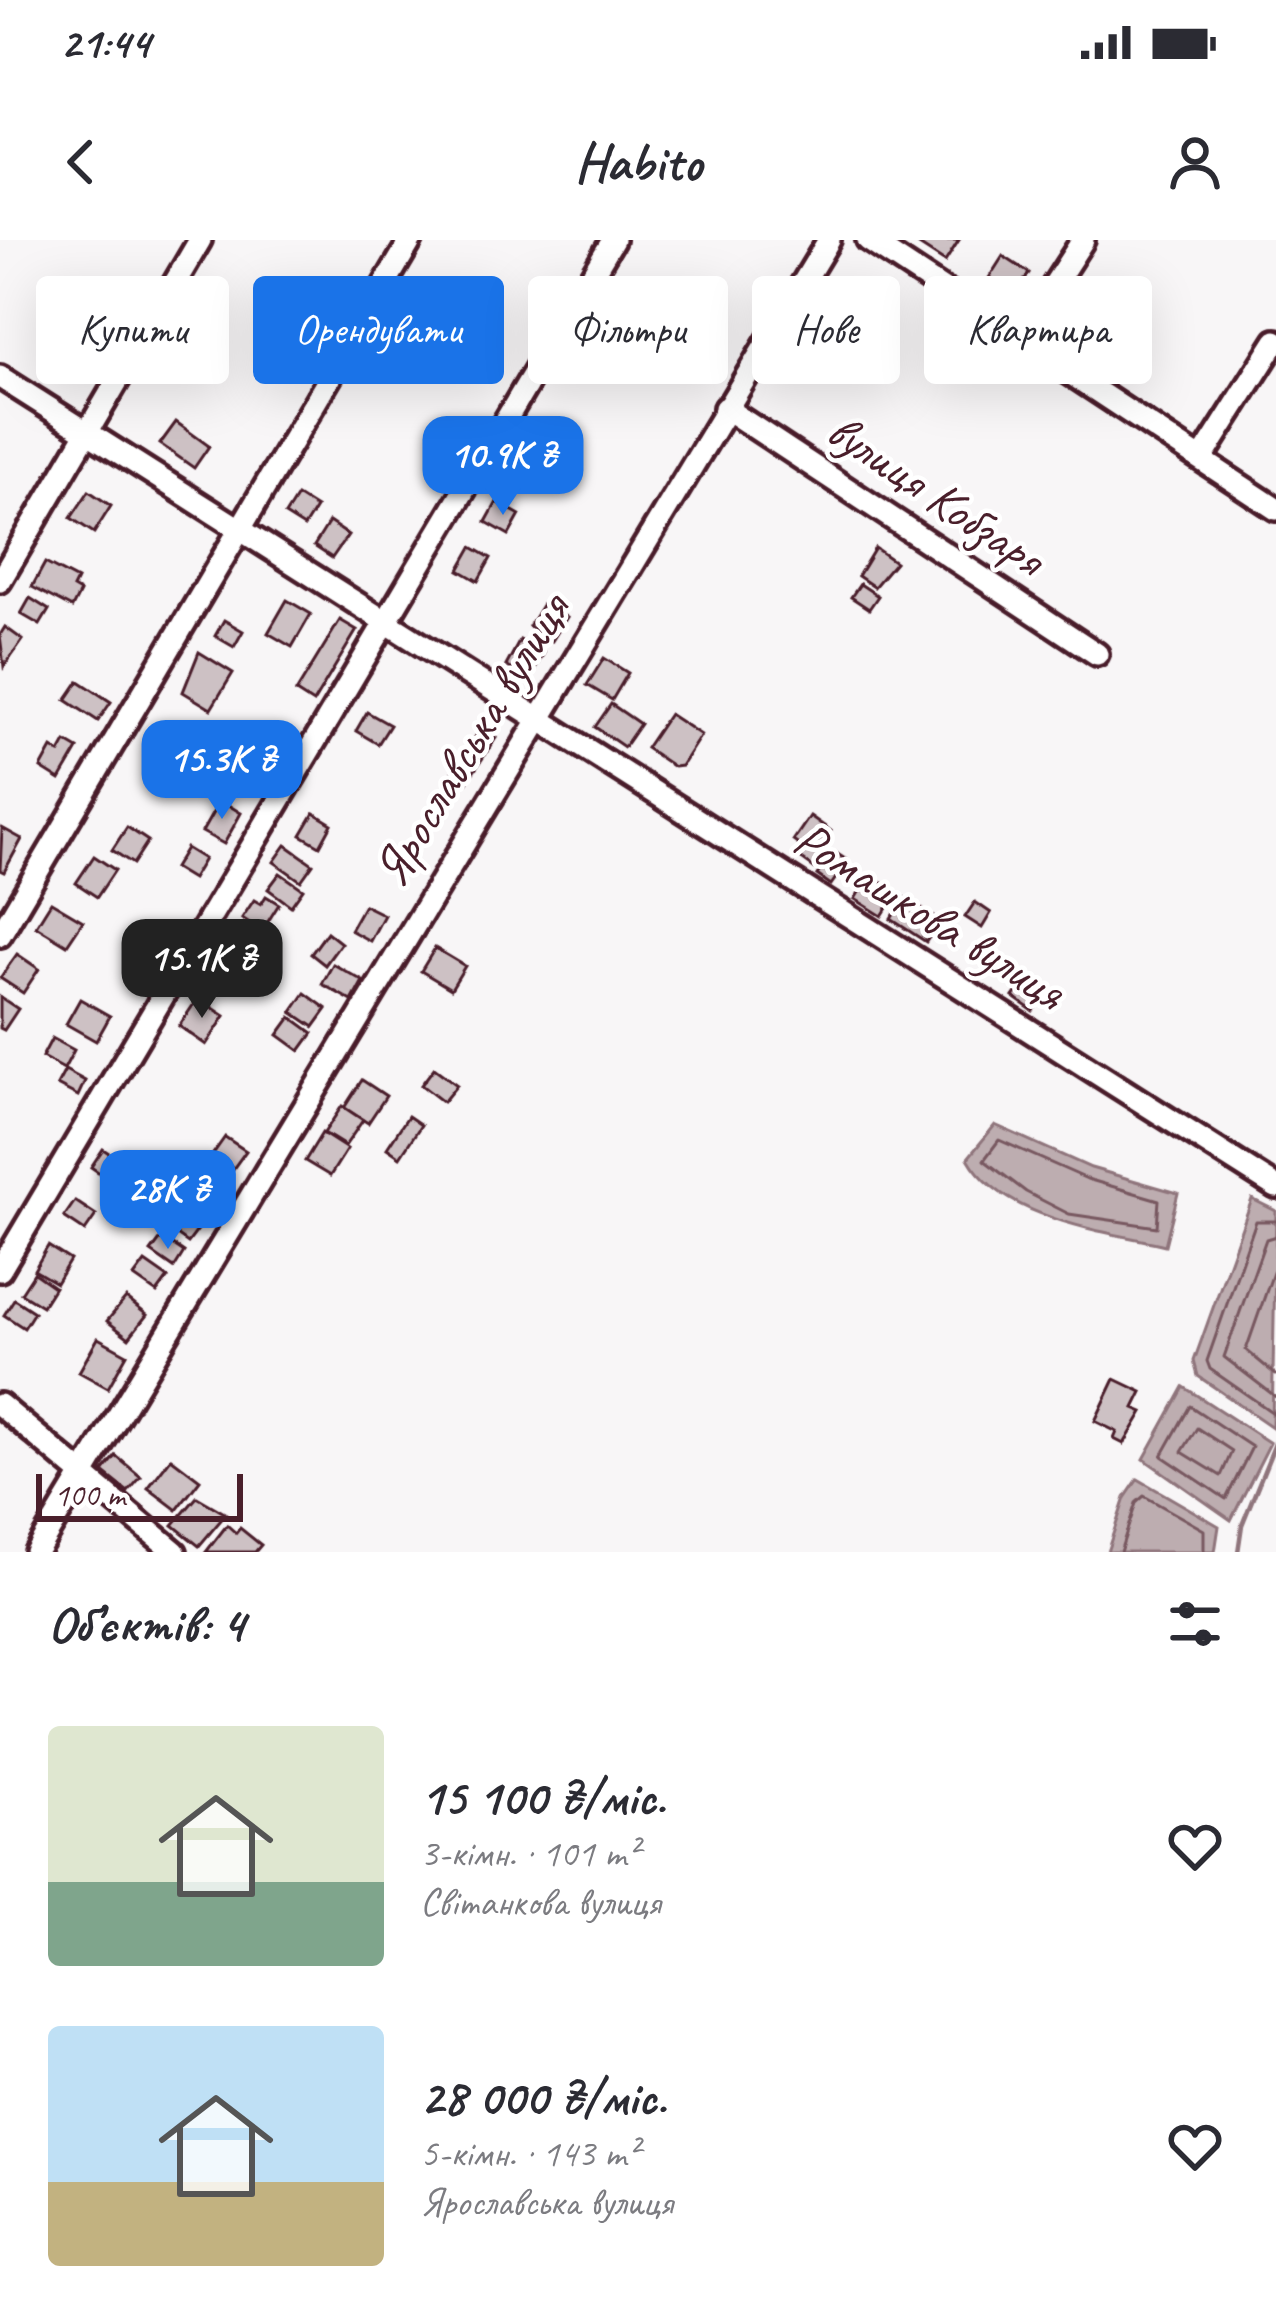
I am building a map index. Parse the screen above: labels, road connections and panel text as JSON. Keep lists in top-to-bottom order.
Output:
{
  "streets": {
    "street": ["вулиця Кобзаря", "Ярославська вулиця", "Ромашкова вулиця"]
  },
  "crossings": [
    ["вулиця Кобзаря", "Ярославська вулиця"],
    ["Ярославська вулиця", "Ромашкова вулиця"]
  ],
  "scale_bar": "100 m",
  "page": {
    "status": "21:44",
    "header": "Habito",
    "chip": [
      "Купити",
      "Орендувати",
      "Фільтри",
      "Нове",
      "Квартира"
    ],
    "price": [
      "10.9K ₴",
      "15.3K ₴",
      "15.1K ₴",
      "28K ₴"
    ],
    "scale": "100 m",
    "heading": "Об’єктів: 4",
    "list": [
      {
        "name": "15 100 ₴/міс.",
        "note": "3-кімн. · 101 m² · Світанкова вулиця"
      },
      {
        "name": "28 000 ₴/міс.",
        "note": "5-кімн. · 143 m² · Ярославська вулиця"
      }
    ]
  }
}
